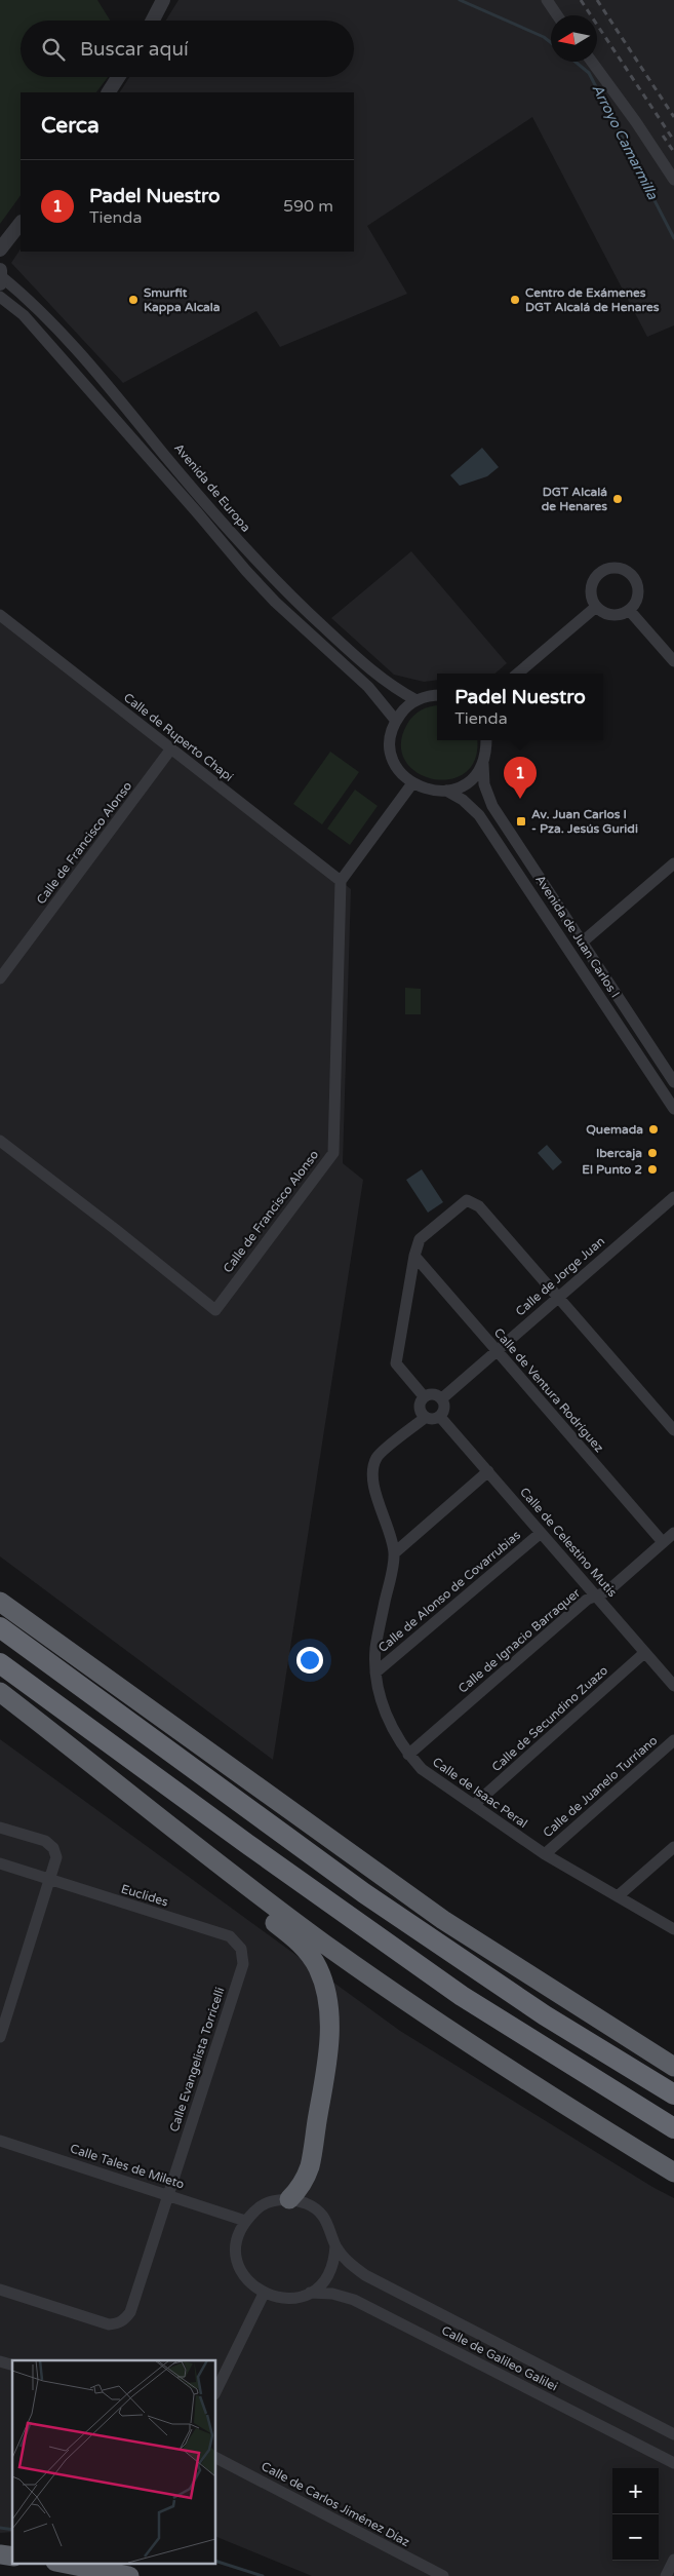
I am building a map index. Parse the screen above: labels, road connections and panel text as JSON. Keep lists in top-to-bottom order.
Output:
{
  "streets": {
    "street": [
      "Avenida de Europa",
      "Calle de Ruperto Chapí",
      "Calle de Francisco Alonso",
      "Avenida de Juan Carlos I",
      "Calle de Jorge Juan",
      "Calle de Ventura Rodríguez",
      "Calle de Celestino Mutis",
      "Calle de Alonso de Covarrubias",
      "Calle de Ignacio Barraquer",
      "Calle de Secundino Zuazo",
      "Calle de Juanelo Turriano",
      "Calle de Isaac Peral",
      "Euclides",
      "Calle Evangelista Torricelli",
      "Calle Tales de Mileto",
      "Calle de Galileo Galilei",
      "Calle de Carlos Jiménez Díaz"
    ]
  },
  "crossings": [
    ["Calle de Ruperto Chapí", "Calle de Francisco Alonso"],
    ["Calle de Jorge Juan", "Calle de Ventura Rodríguez"],
    ["Calle de Jorge Juan", "Calle de Celestino Mutis"],
    ["Calle de Jorge Juan", "Calle de Isaac Peral"],
    ["Calle de Ventura Rodríguez", "Calle de Ignacio Barraquer"],
    ["Calle de Celestino Mutis", "Calle de Alonso de Covarrubias"],
    ["Calle de Celestino Mutis", "Calle de Ignacio Barraquer"],
    ["Calle de Celestino Mutis", "Calle de Secundino Zuazo"],
    ["Calle de Celestino Mutis", "Calle de Isaac Peral"],
    ["Calle de Alonso de Covarrubias", "Calle de Isaac Peral"],
    ["Calle de Ignacio Barraquer", "Calle de Isaac Peral"],
    ["Calle de Secundino Zuazo", "Calle de Isaac Peral"],
    ["Calle de Juanelo Turriano", "Calle de Isaac Peral"],
    ["Euclides", "Calle Evangelista Torricelli"],
    ["Calle Evangelista Torricelli", "Calle Tales de Mileto"],
    ["Calle Tales de Mileto", "Calle de Galileo Galilei"]
  ],
  "water": ["Arroyo Camarmilla"],
  "places": {
    "other": [
      "Smurfit Kappa Alcala",
      "Centro de Exámenes DGT Alcalá de Henares",
      "DGT Alcalá de Henares",
      "Quemada",
      "Ibercaja",
      "El Punto 2"
    ],
    "transit": ["Av. Juan Carlos I - Pza. Jesús Guridi"]
  },
  "north": "left",
  "page": {
    "search": "Buscar aquí",
    "heading": "Cerca",
    "list": [
      {
        "mark": "1",
        "name": "Padel Nuestro",
        "note": "Tienda",
        "value": "590 m"
      }
    ],
    "popup": ["Padel Nuestro", "Tienda"],
    "pins": "1",
    "map_buttons": ["+", "−"]
  }
}
